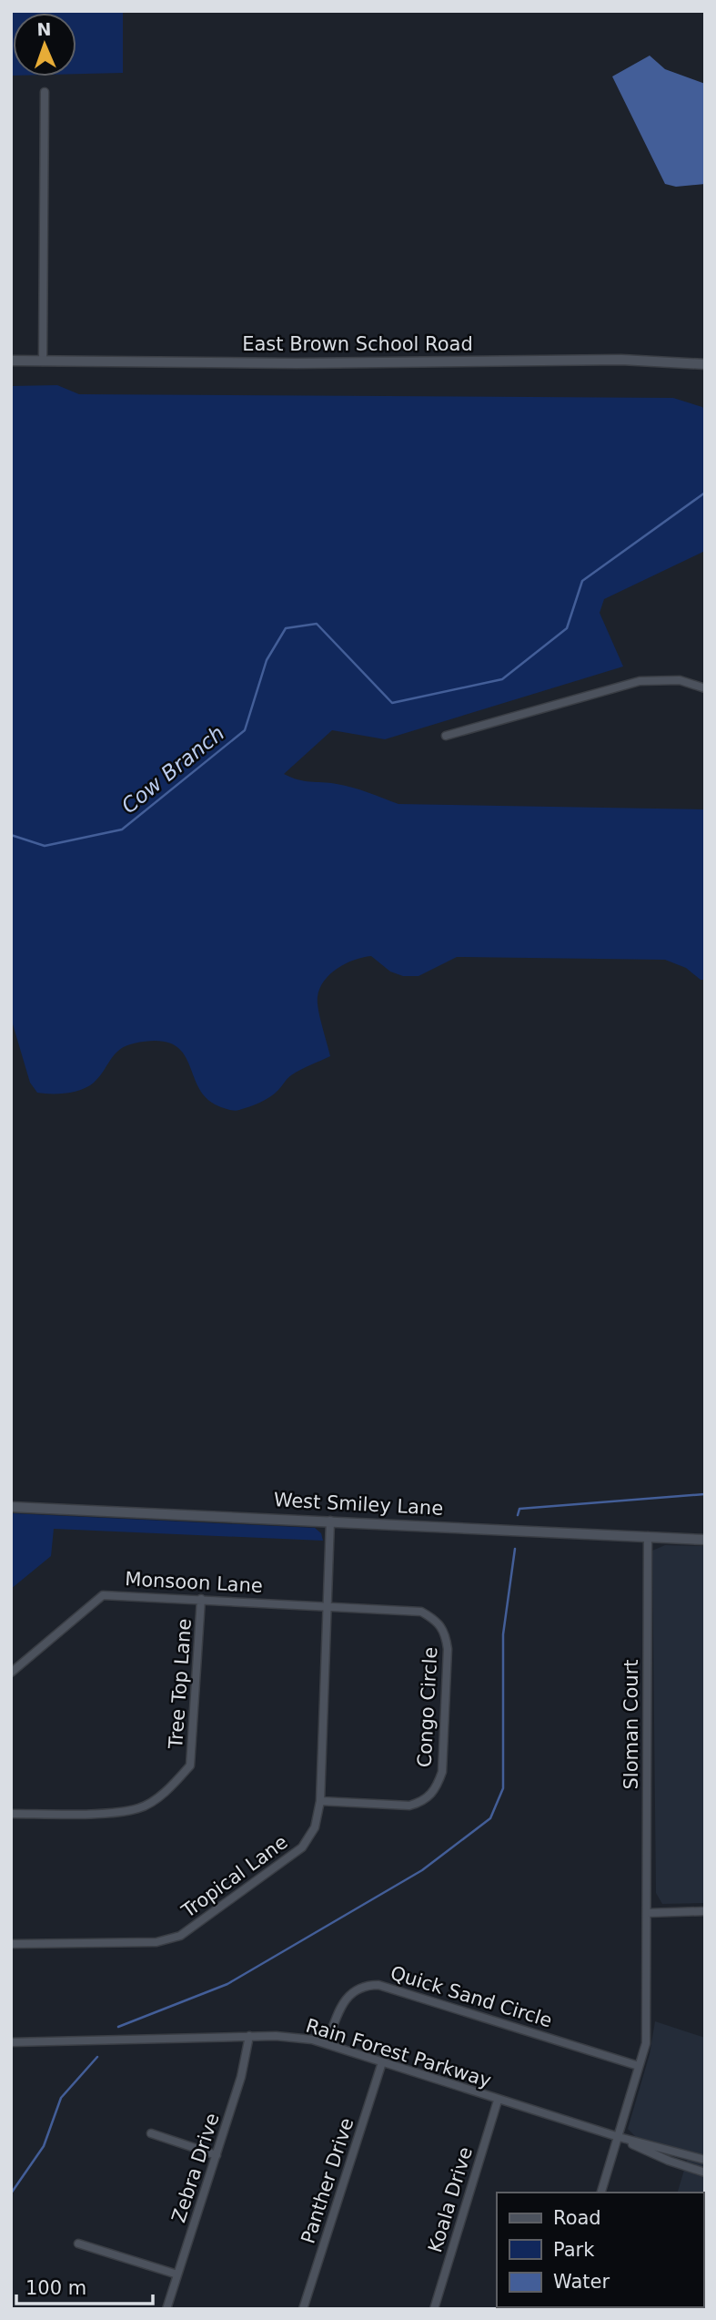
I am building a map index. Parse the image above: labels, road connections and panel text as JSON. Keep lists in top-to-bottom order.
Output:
{
  "streets": {
    "street": [
      "East Brown School Road",
      "West Smiley Lane",
      "Monsoon Lane",
      "Tree Top Lane",
      "Congo Circle",
      "Sloman Court",
      "Tropical Lane",
      "Quick Sand Circle",
      "Rain Forest Parkway",
      "Zebra Drive",
      "Panther Drive",
      "Koala Drive"
    ]
  },
  "crossings": [
    ["West Smiley Lane", "Sloman Court"],
    ["West Smiley Lane", "Tropical Lane"],
    ["Monsoon Lane", "Tree Top Lane"],
    ["Monsoon Lane", "Congo Circle"],
    ["Monsoon Lane", "Tropical Lane"],
    ["Congo Circle", "Tropical Lane"],
    ["Sloman Court", "Quick Sand Circle"],
    ["Sloman Court", "Rain Forest Parkway"],
    ["Quick Sand Circle", "Rain Forest Parkway"],
    ["Rain Forest Parkway", "Zebra Drive"],
    ["Rain Forest Parkway", "Panther Drive"],
    ["Rain Forest Parkway", "Koala Drive"]
  ],
  "water": ["Cow Branch"],
  "legend": ["Road", "Park", "Water"],
  "scale_bar": "100 m",
  "north": "top"
}
